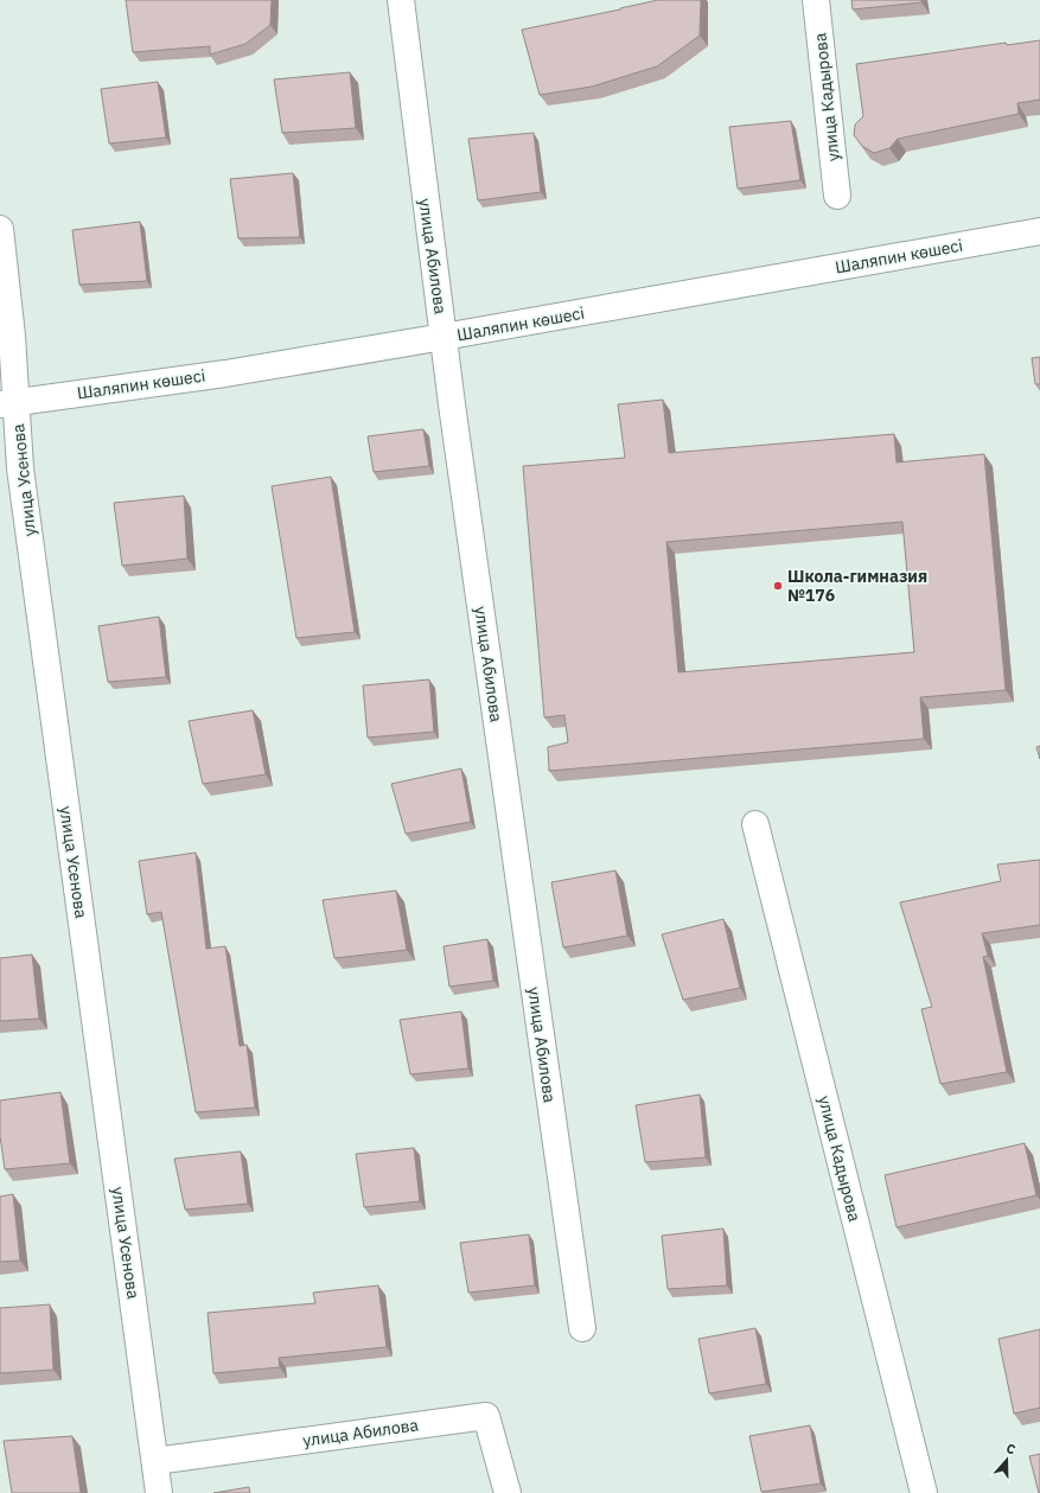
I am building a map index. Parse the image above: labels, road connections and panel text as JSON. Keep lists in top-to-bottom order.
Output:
{
  "streets": {
    "street": [
      "улица Кадырова",
      "улица Абилова",
      "Шаляпин көшесі",
      "улица Усенова"
    ]
  },
  "crossings": [
    ["улица Абилова", "Шаляпин көшесі"],
    ["улица Абилова", "улица Усенова"],
    ["Шаляпин көшесі", "улица Усенова"]
  ],
  "places": ["Школа-гимназия №176"],
  "north": "top"
}
